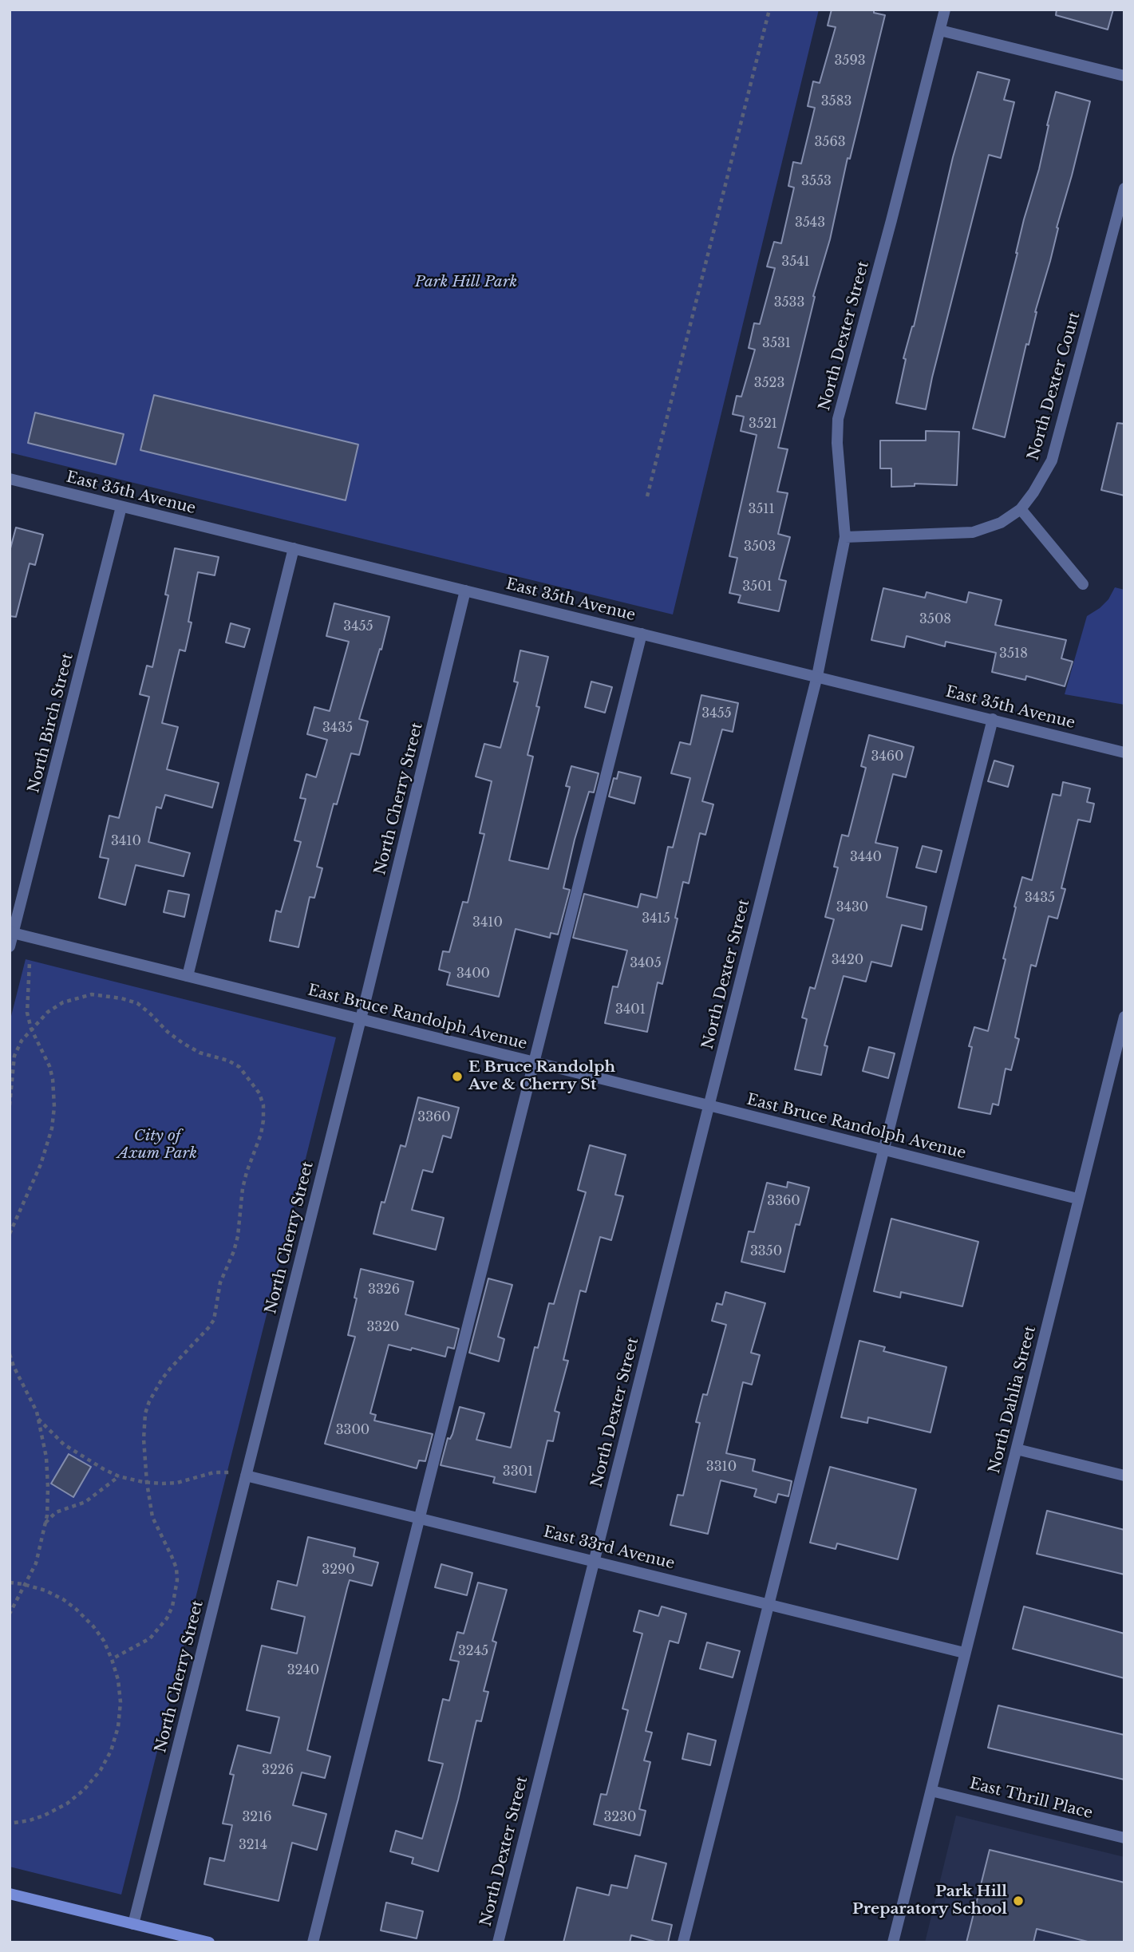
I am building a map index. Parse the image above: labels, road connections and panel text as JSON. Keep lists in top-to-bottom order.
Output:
{
  "streets": {
    "street": [
      "North Dexter Street",
      "North Dexter Court",
      "East 35th Avenue",
      "North Birch Street",
      "North Cherry Street",
      "East Bruce Randolph Avenue",
      "North Dahlia Street",
      "East 33rd Avenue",
      "East Thrill Place"
    ]
  },
  "crossings": [
    ["North Dexter Street", "North Dexter Court"],
    ["North Dexter Street", "East 35th Avenue"],
    ["North Dexter Street", "East Bruce Randolph Avenue"],
    ["North Dexter Street", "East 33rd Avenue"],
    ["East 35th Avenue", "North Birch Street"],
    ["East 35th Avenue", "North Cherry Street"],
    ["North Birch Street", "East Bruce Randolph Avenue"],
    ["North Cherry Street", "East Bruce Randolph Avenue"],
    ["North Cherry Street", "East 33rd Avenue"],
    ["East Bruce Randolph Avenue", "North Dahlia Street"],
    ["North Dahlia Street", "East 33rd Avenue"],
    ["North Dahlia Street", "East Thrill Place"]
  ],
  "parks": ["Park Hill Park", "City of Axum Park"],
  "places": ["E Bruce Randolph Ave & Cherry St", "Park Hill Preparatory School"],
  "house_numbers": [
    "3593",
    "3583",
    "3563",
    "3553",
    "3543",
    "3541",
    "3533",
    "3531",
    "3523",
    "3521",
    "3511",
    "3503",
    "3501",
    "3508",
    "3455",
    "3518",
    "3455",
    "3435",
    "3460",
    "3410",
    "3440",
    "3435",
    "3430",
    "3415",
    "3410",
    "3420",
    "3405",
    "3400",
    "3401",
    "3360",
    "3360",
    "3350",
    "3326",
    "3320",
    "3300",
    "3310",
    "3301",
    "3290",
    "3245",
    "3240",
    "3226",
    "3216",
    "3230",
    "3214"
  ]
}
